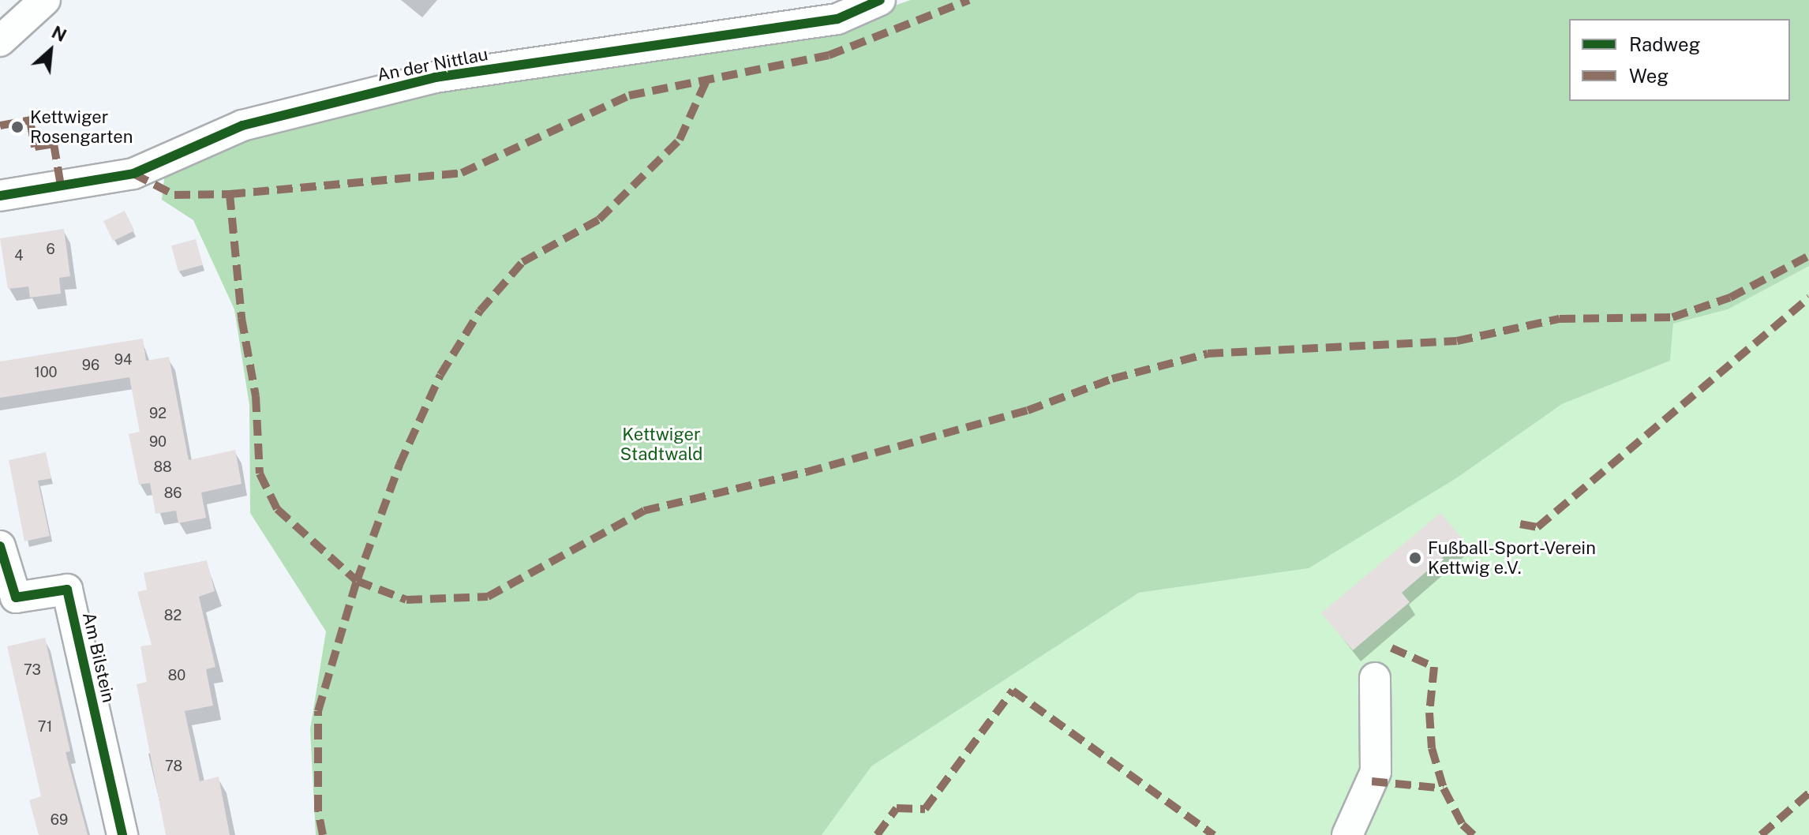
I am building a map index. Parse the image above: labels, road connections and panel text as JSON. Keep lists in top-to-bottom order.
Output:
{
  "streets": {
    "street": ["An der Nittlau", "Am Bilstein"]
  },
  "parks": ["Kettwiger Stadtwald"],
  "places": ["Kettwiger Rosengarten", "Fußball-Sport-Verein Kettwig e.V."],
  "house_numbers": [
    "6",
    "4",
    "94",
    "96",
    "100",
    "92",
    "90",
    "88",
    "86",
    "82",
    "73",
    "80",
    "71",
    "78",
    "69"
  ],
  "legend": ["Radweg", "Weg"],
  "north": "top right"
}
